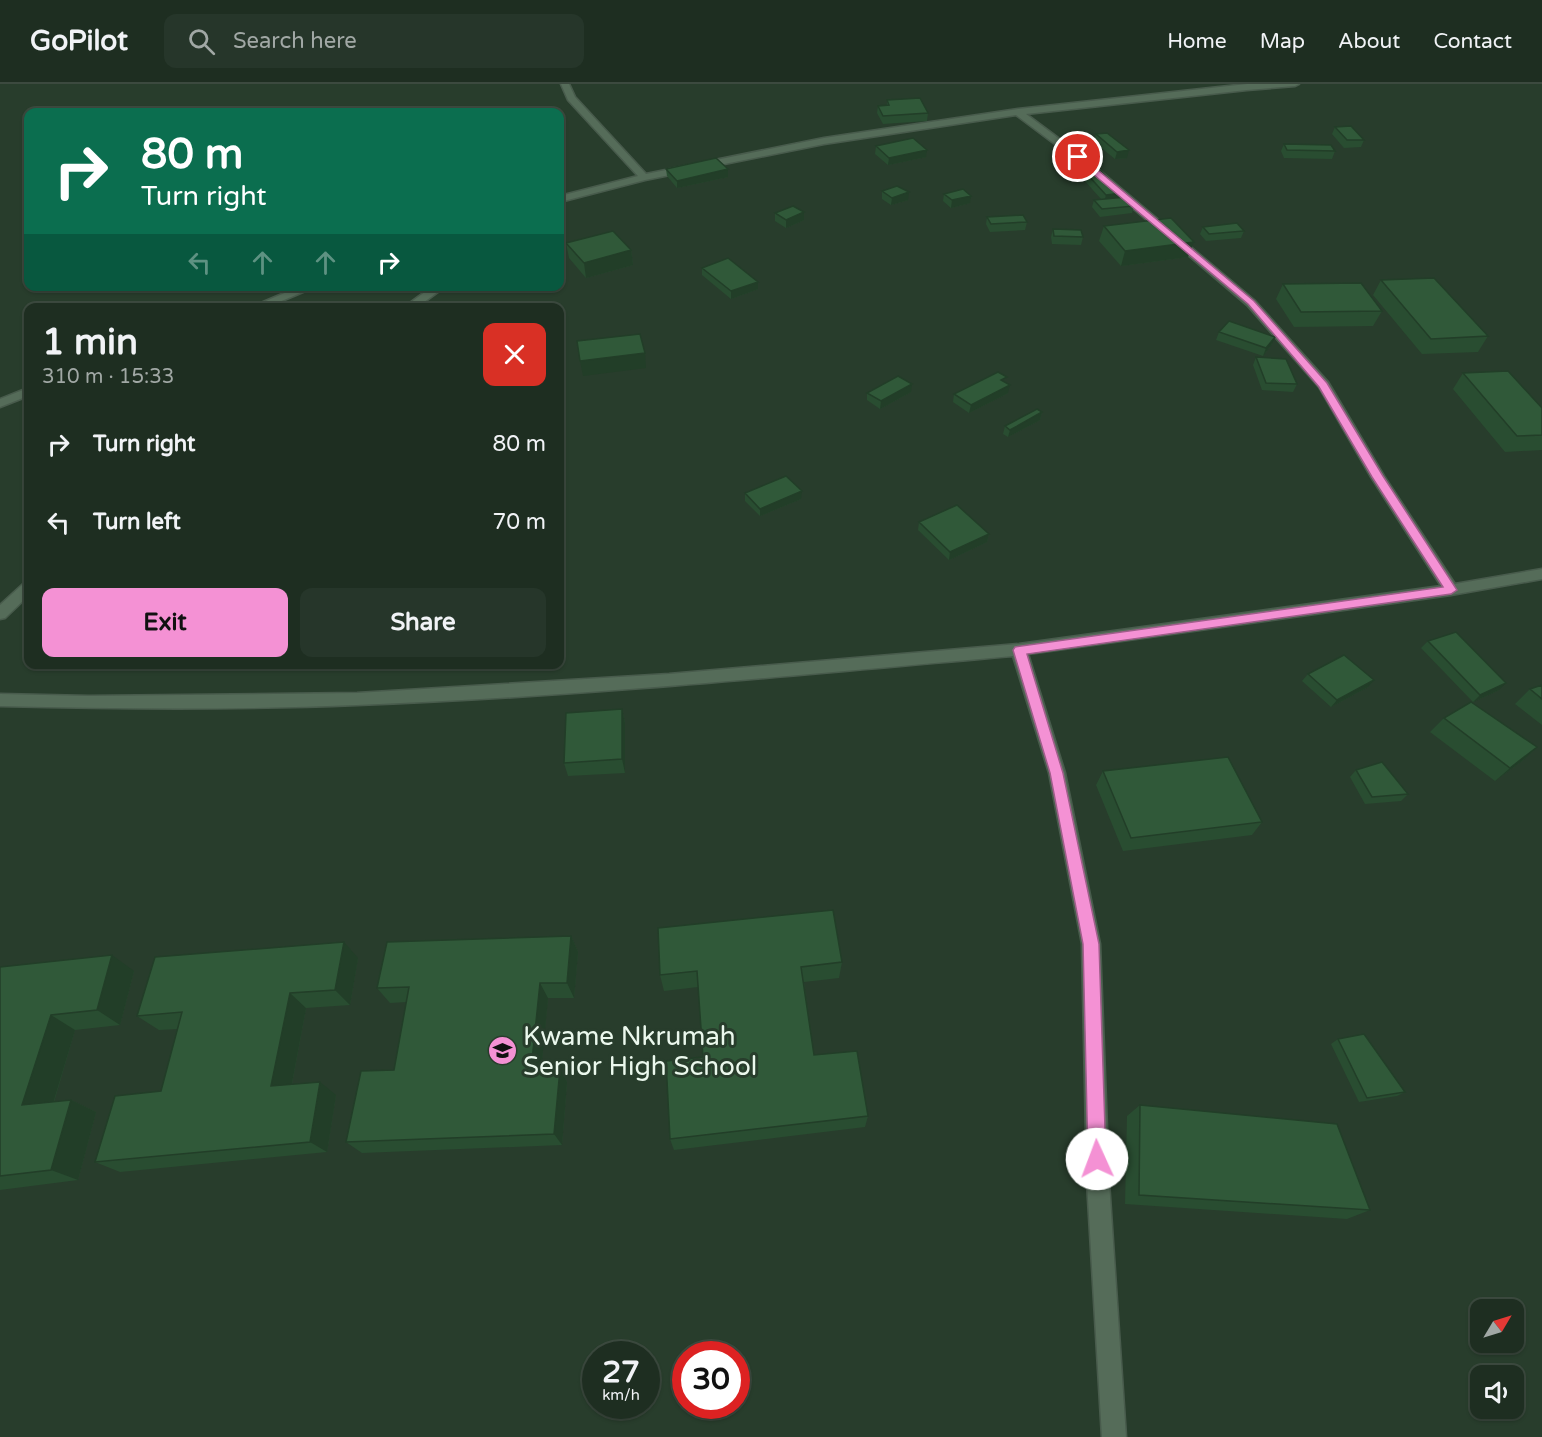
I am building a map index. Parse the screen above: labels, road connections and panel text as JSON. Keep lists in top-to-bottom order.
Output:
{
  "places": {
    "school or university": ["Kwame Nkrumah Senior High School"]
  },
  "north": "top right",
  "page": {
    "header": "GoPilot",
    "search": "Search here",
    "nav": [
      "Home",
      "Map",
      "About",
      "Contact"
    ],
    "turn": ["80 m", "Turn right"],
    "heading": ["1 min", "310 m · 15:33"],
    "list": [
      {
        "name": "Turn right",
        "value": "80 m"
      },
      {
        "name": "Turn left",
        "value": "70 m"
      }
    ],
    "buttons": ["Exit", "Share"],
    "speed": "27 km/h",
    "limit": "30"
  }
}
